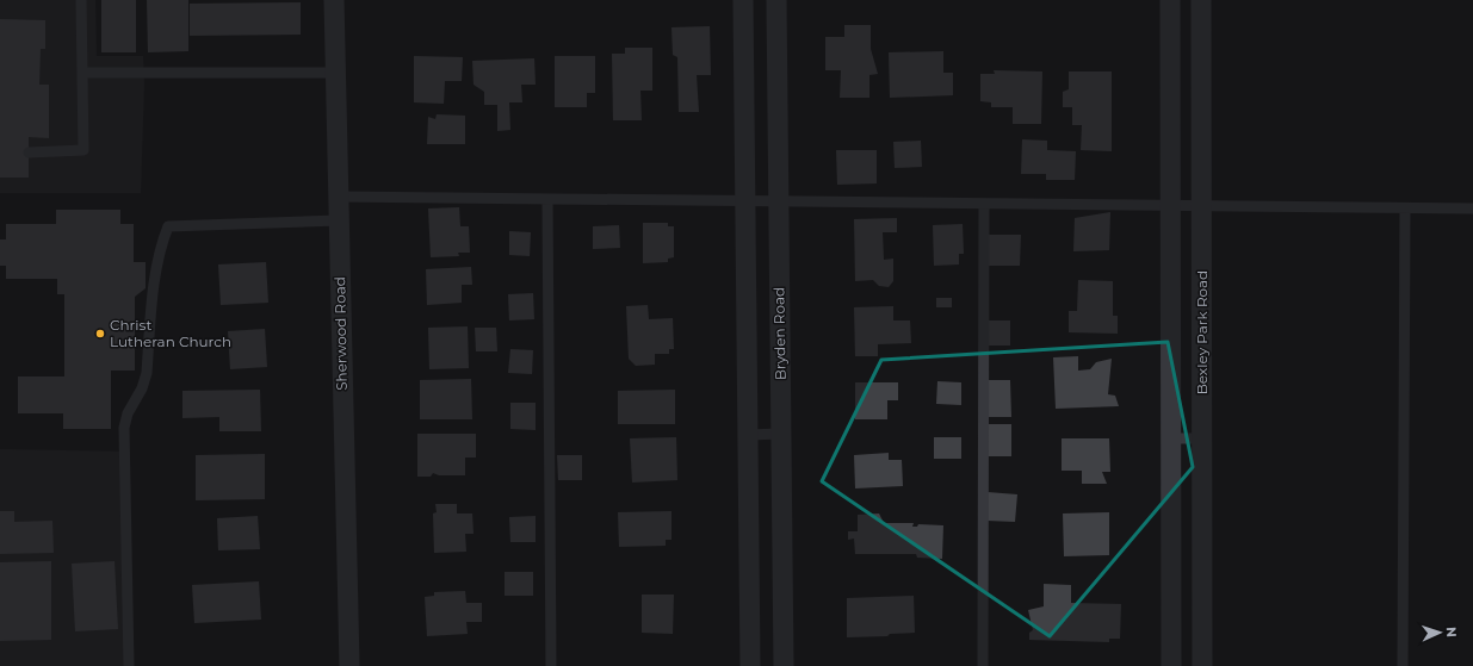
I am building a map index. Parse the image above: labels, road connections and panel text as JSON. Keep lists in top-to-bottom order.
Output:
{
  "streets": {
    "street": ["Bexley Park Road", "Sherwood Road", "Bryden Road"]
  },
  "places": ["Christ Lutheran Church"],
  "north": "right"
}
